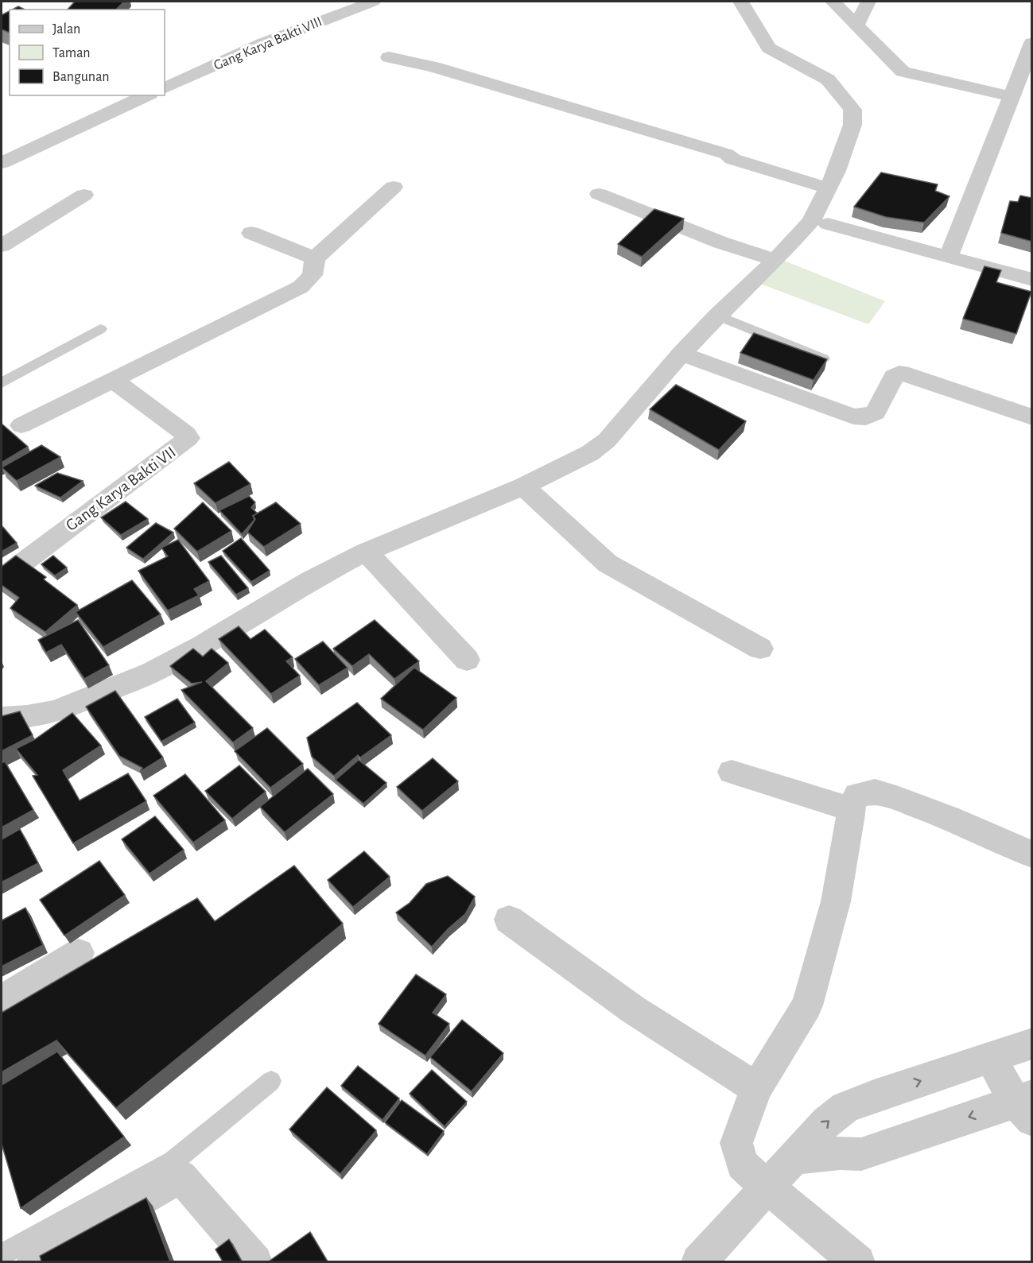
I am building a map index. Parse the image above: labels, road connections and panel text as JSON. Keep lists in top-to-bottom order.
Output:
{
  "streets": {
    "street": ["Gang Karya Bakti VIII", "Gang Karya Bakti VII"]
  },
  "legend": ["Jalan", "Taman", "Bangunan"]
}
